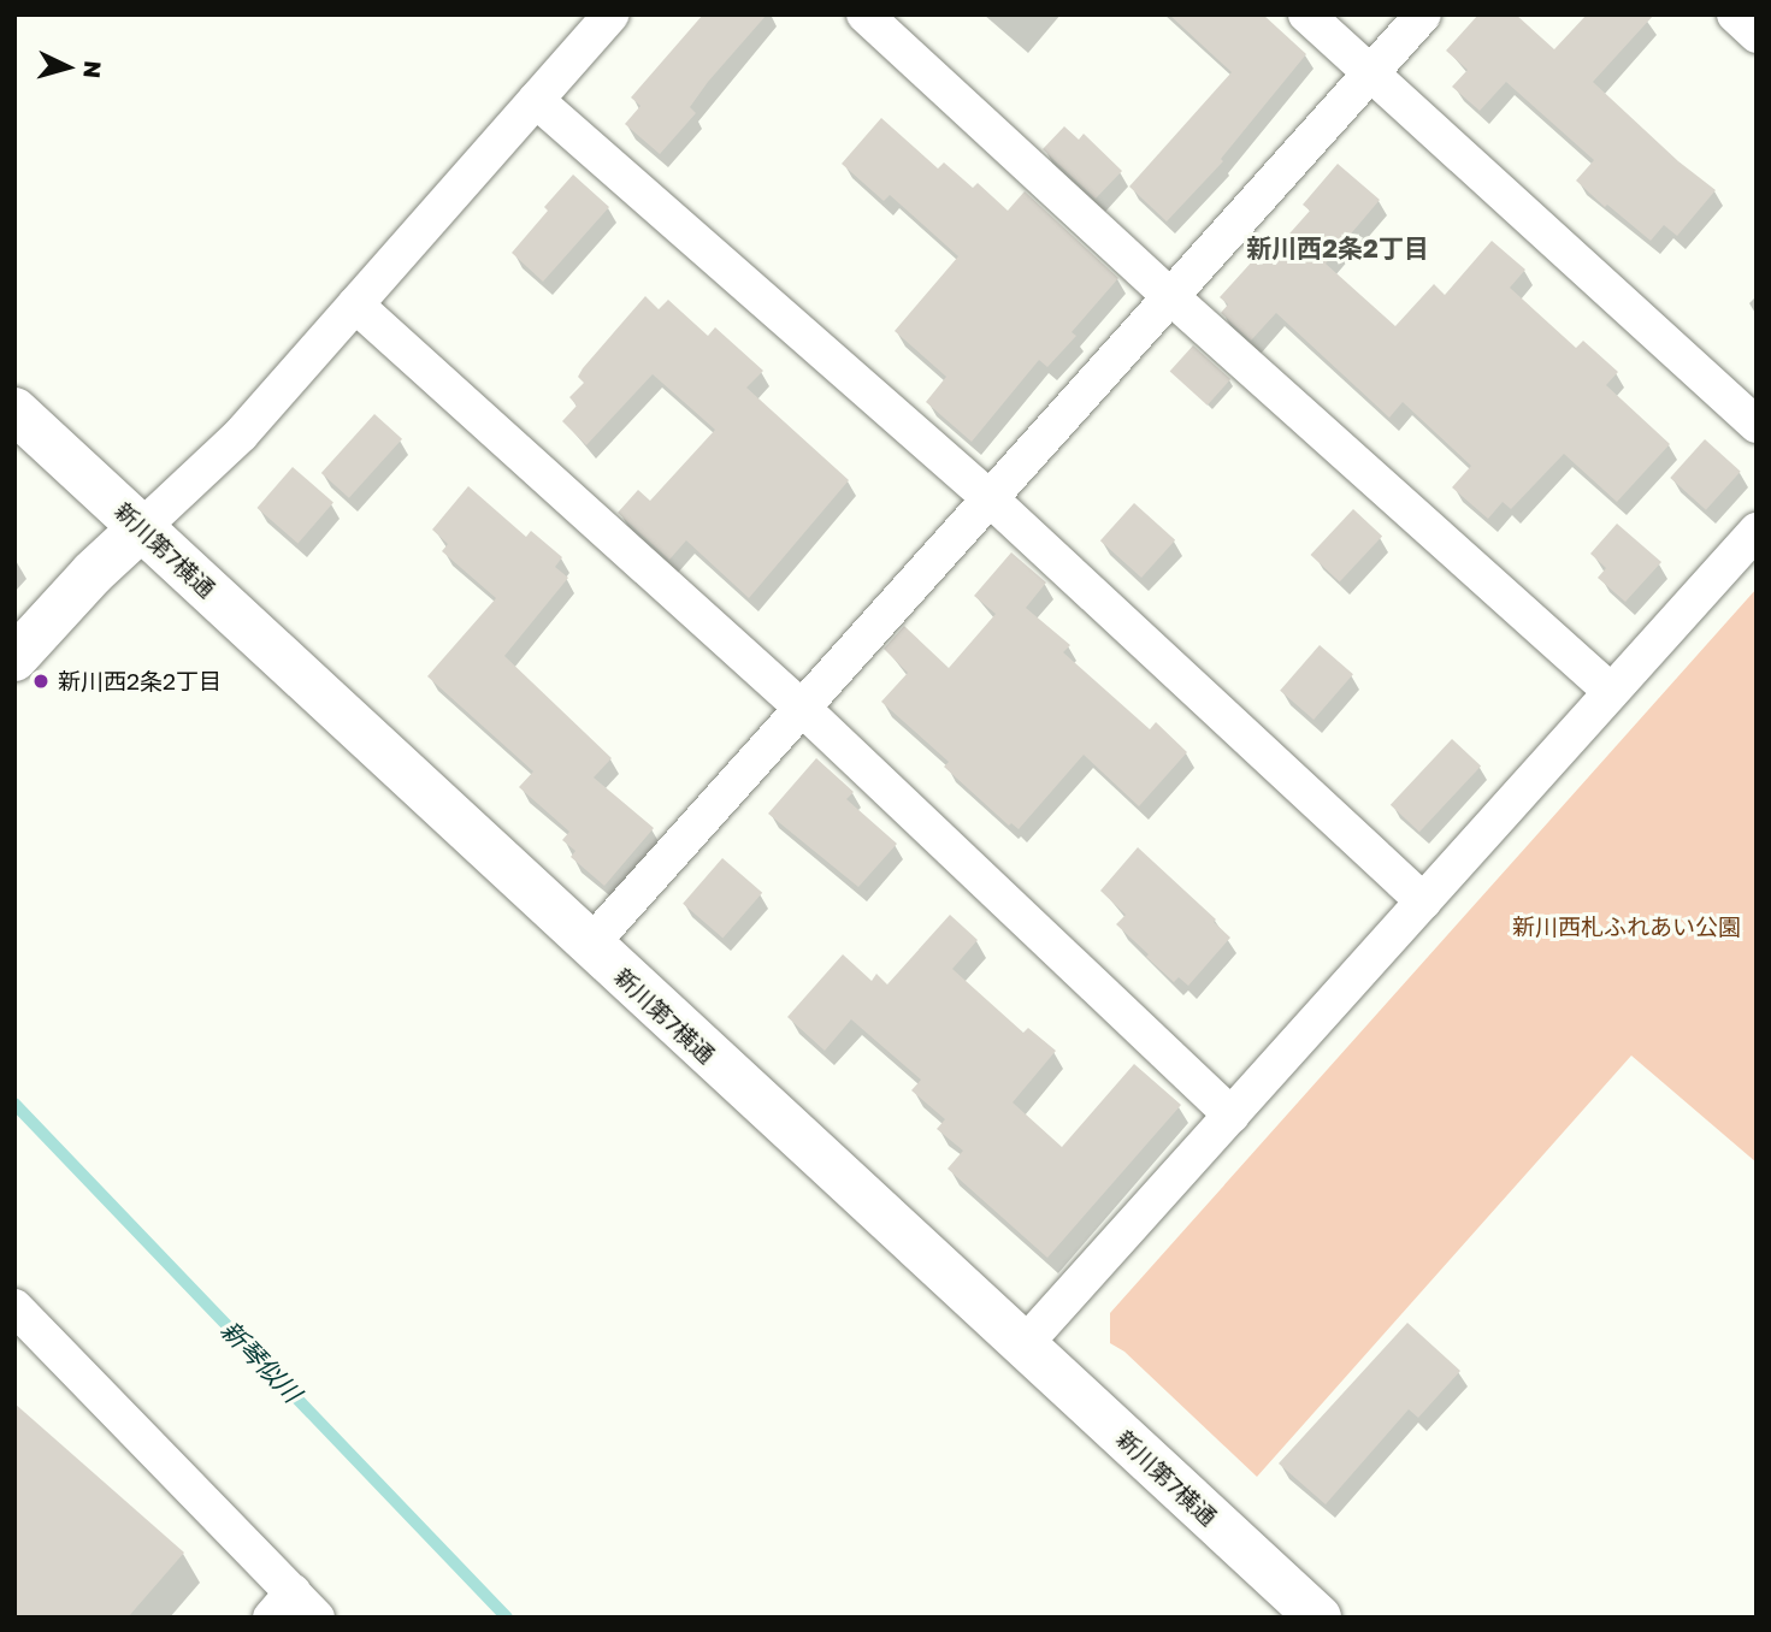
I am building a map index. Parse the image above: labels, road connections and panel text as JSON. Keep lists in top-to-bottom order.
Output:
{
  "streets": {
    "street": ["新川第7横通"]
  },
  "districts": ["新川西2条2丁目"],
  "water": ["新琴似川"],
  "parks": ["新川西札ふれあい公園"],
  "places": ["新川西2条2丁目"],
  "north": "right"
}
